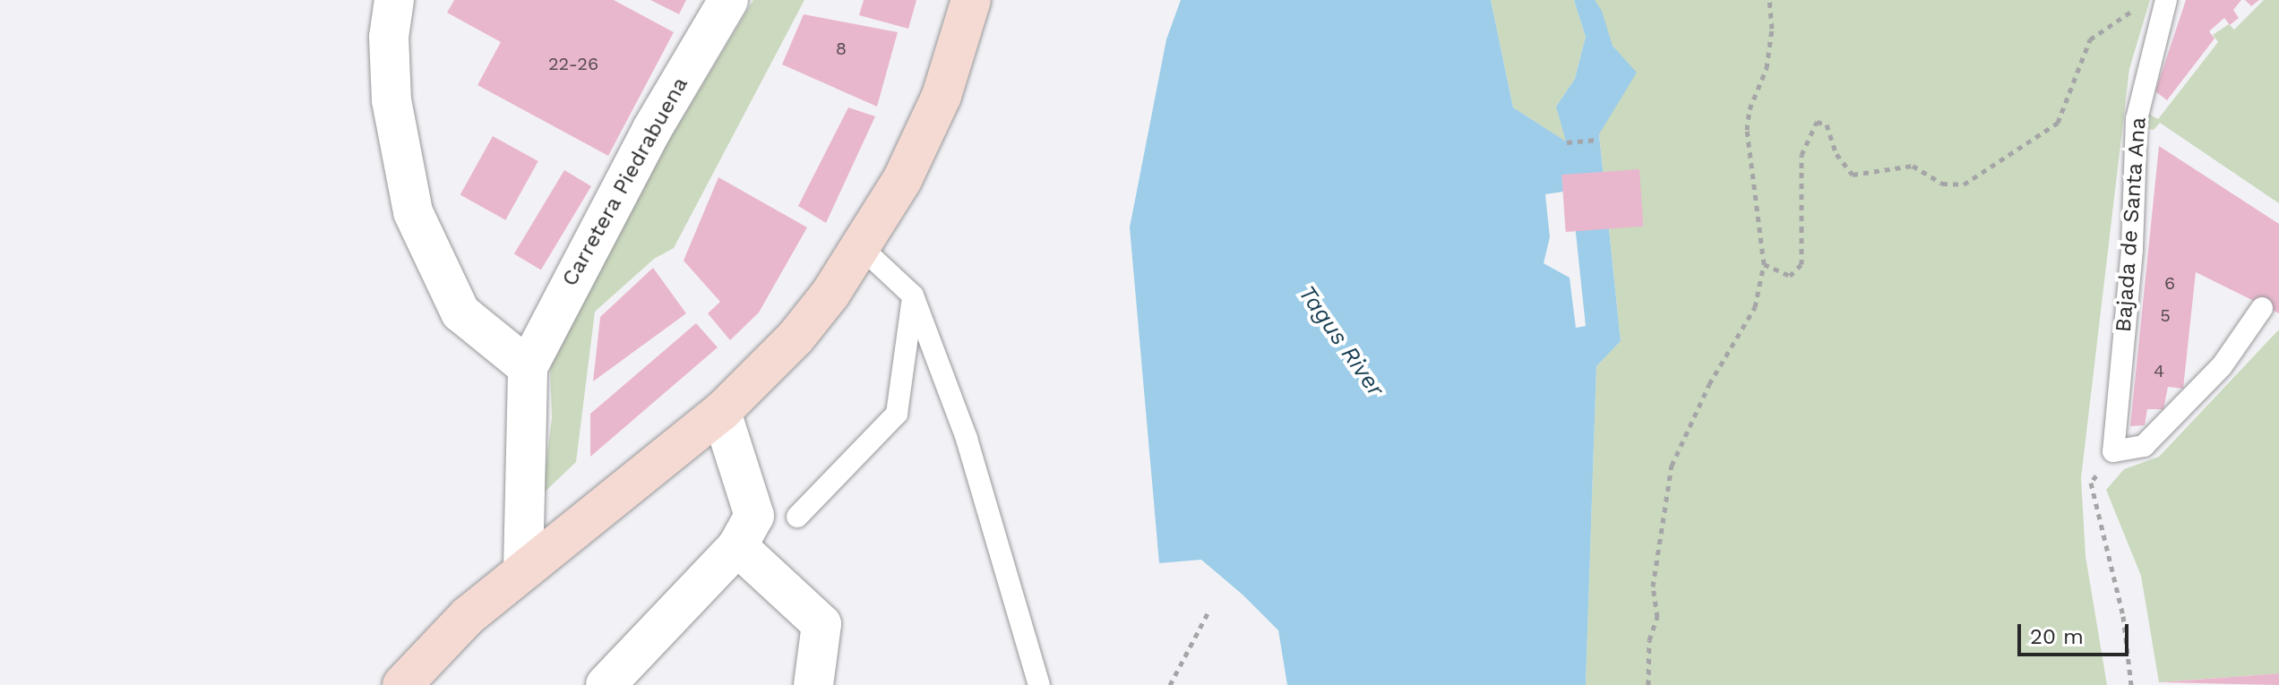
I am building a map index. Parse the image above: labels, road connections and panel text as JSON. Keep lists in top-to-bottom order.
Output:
{
  "streets": {
    "street": ["Carretera Piedrabuena"],
    "lane": ["Bajada de Santa Ana"]
  },
  "water": ["Tagus River"],
  "house_numbers": [
    "8",
    "22-26",
    "6",
    "5",
    "4"
  ],
  "scale_bar": "20 m"
}
